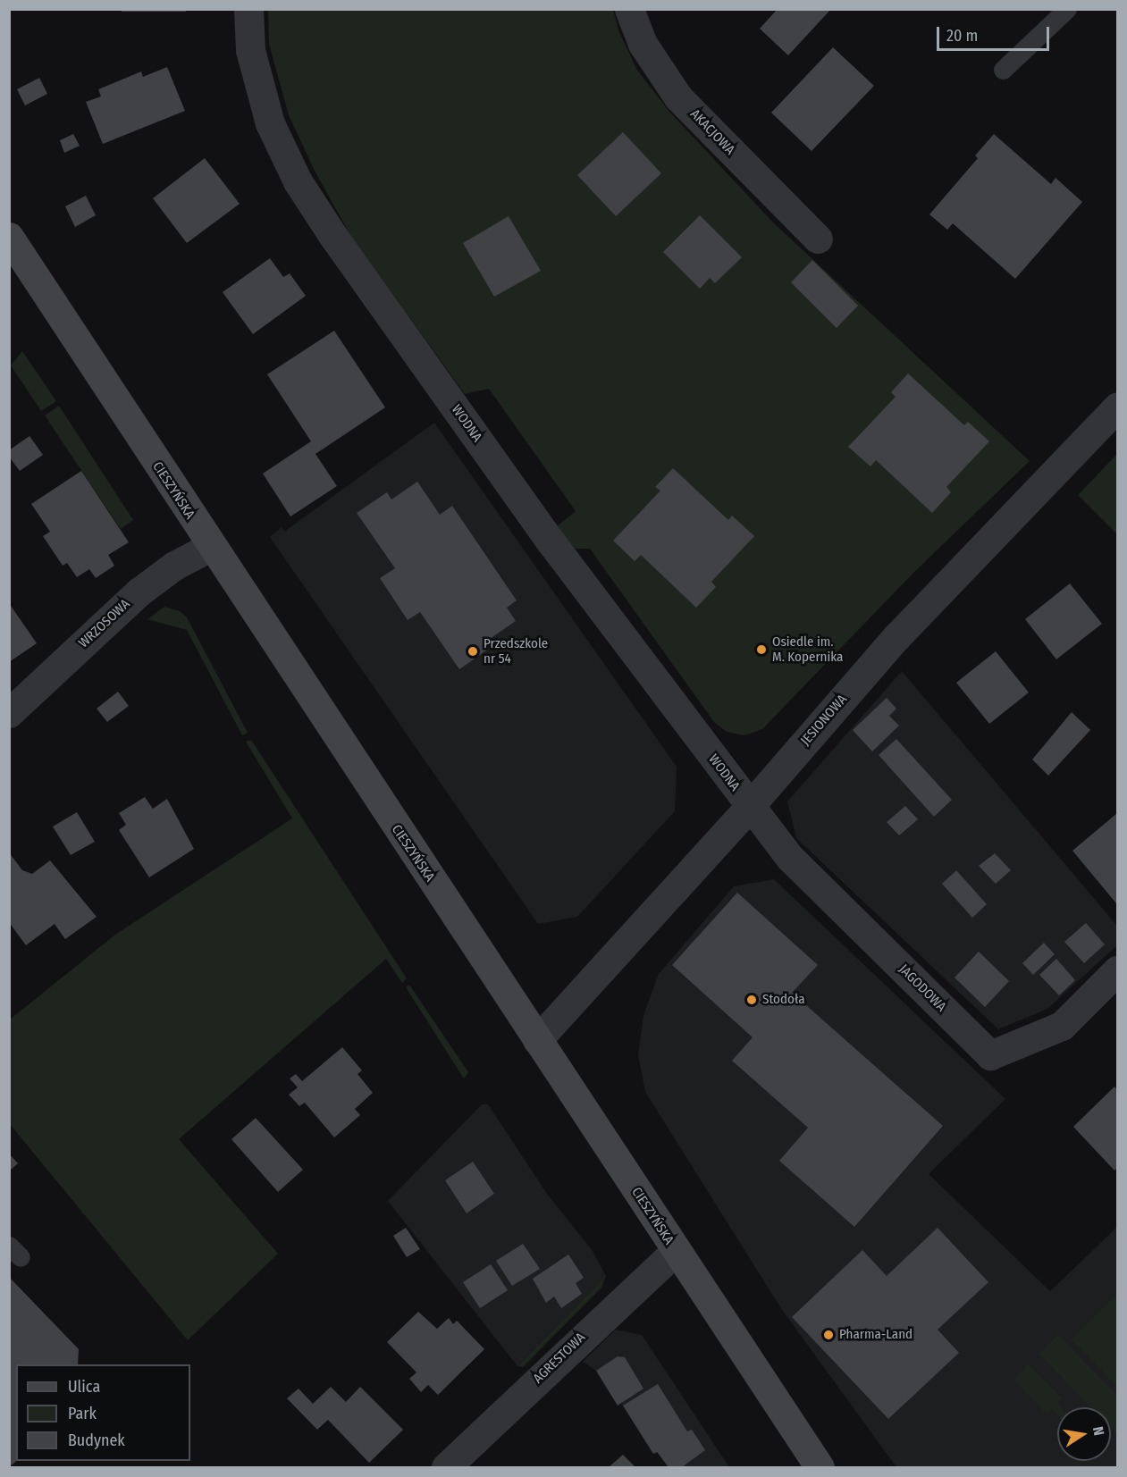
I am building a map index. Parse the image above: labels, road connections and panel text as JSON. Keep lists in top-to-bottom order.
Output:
{
  "streets": {
    "main road": ["CIESZYŃSKA"],
    "street": [
      "AKACJOWA",
      "WODNA",
      "WRZOSOWA",
      "JESIONOWA",
      "JAGODOWA",
      "AGRESTOWA"
    ]
  },
  "crossings": [
    ["WODNA", "JESIONOWA"],
    ["WODNA", "JAGODOWA"],
    ["CIESZYŃSKA", "WRZOSOWA"],
    ["CIESZYŃSKA", "JESIONOWA"],
    ["CIESZYŃSKA", "AGRESTOWA"],
    ["JESIONOWA", "JAGODOWA"]
  ],
  "places": [
    "Osiedle im. M. Kopernika",
    "Przedszkole nr 54",
    "Stodoła",
    "Pharma-Land"
  ],
  "legend": ["Ulica", "Park", "Budynek"],
  "scale_bar": "20 m",
  "north": "right"
}
